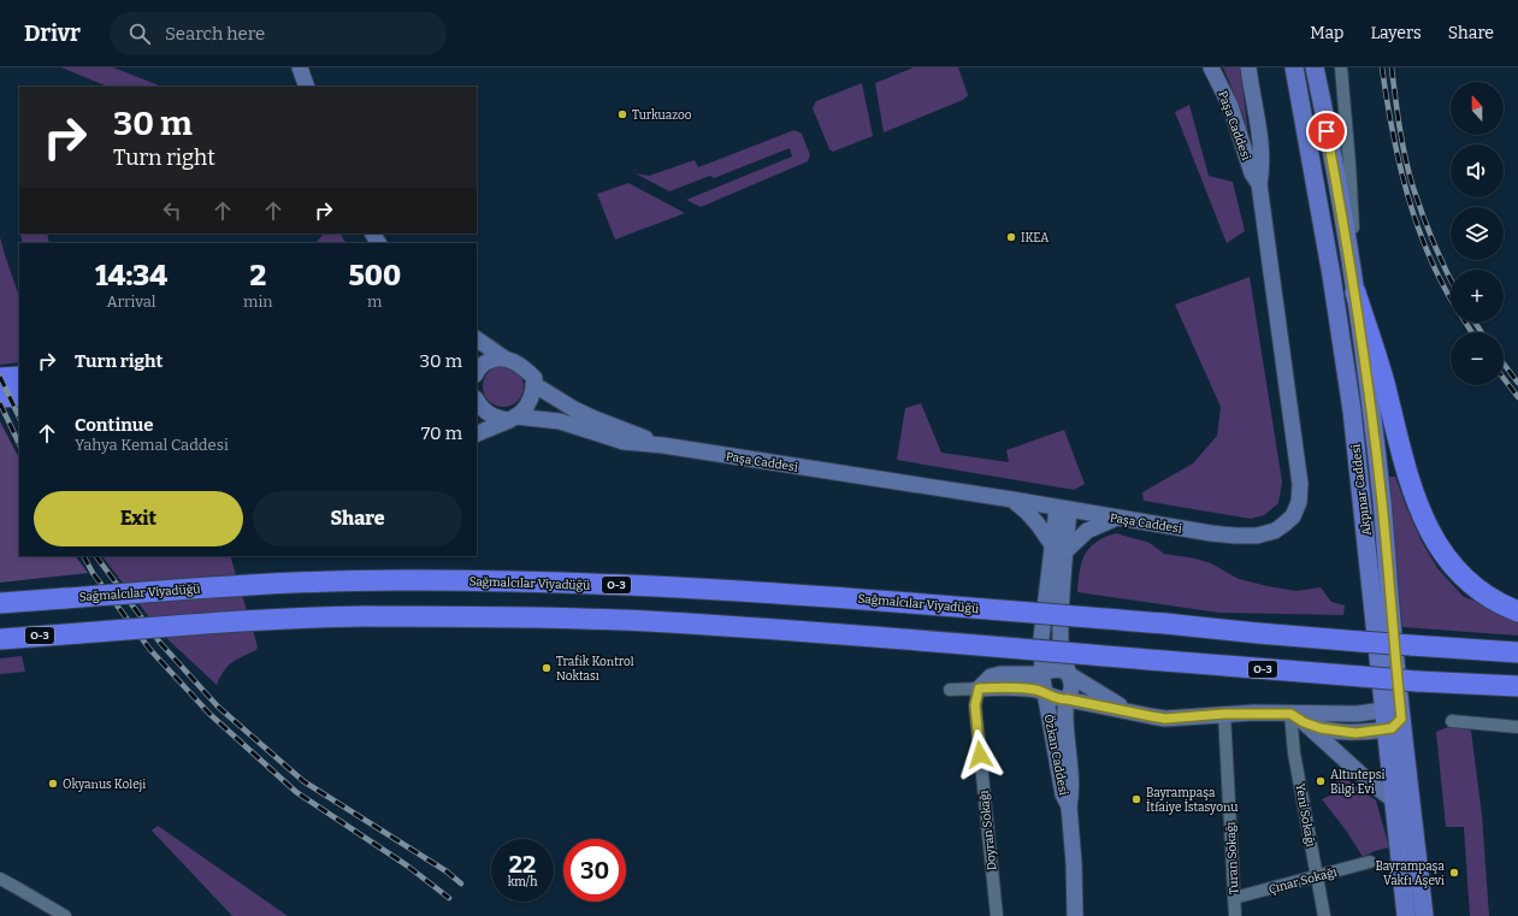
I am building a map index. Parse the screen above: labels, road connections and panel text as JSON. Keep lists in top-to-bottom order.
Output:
{
  "streets": {
    "highway": ["Sağmalcılar Viyadüğü", "O-3"],
    "main road": ["Paşa Caddesi", "Akpınar Caddesi", "Özkan Caddesi"],
    "street": [
      "Yeni Sokağı",
      "Doyran Sokağı",
      "Turan Sokağı",
      "Çınar Sokağı"
    ]
  },
  "crossings": [
    ["Yeni Sokağı", "Çınar Sokağı"],
    ["Turan Sokağı", "Çınar Sokağı"]
  ],
  "places": [
    "Turkuazoo",
    "IKEA",
    "Trafik Kontrol Noktası",
    "Altıntepsi Bilgi Evi",
    "Okyanus Koleji",
    "Bayrampaşa İtfaiye İstasyonu",
    "Bayrampaşa Vakfı Aşevi"
  ],
  "north": "top",
  "page": {
    "header": "Drivr",
    "search": "Search here",
    "nav": ["Map", "Layers", "Share"],
    "map_buttons": ["+", "−"],
    "turn": ["30 m", "Turn right"],
    "eta": [
      "14:34",
      "Arrival",
      "2",
      "min",
      "500",
      "m"
    ],
    "list": [
      {
        "name": "Turn right",
        "value": "30 m"
      },
      {
        "name": "Continue",
        "note": "Yahya Kemal Caddesi",
        "value": "70 m"
      }
    ],
    "buttons": ["Exit", "Share"],
    "speed": "22 km/h",
    "limit": "30"
  }
}
